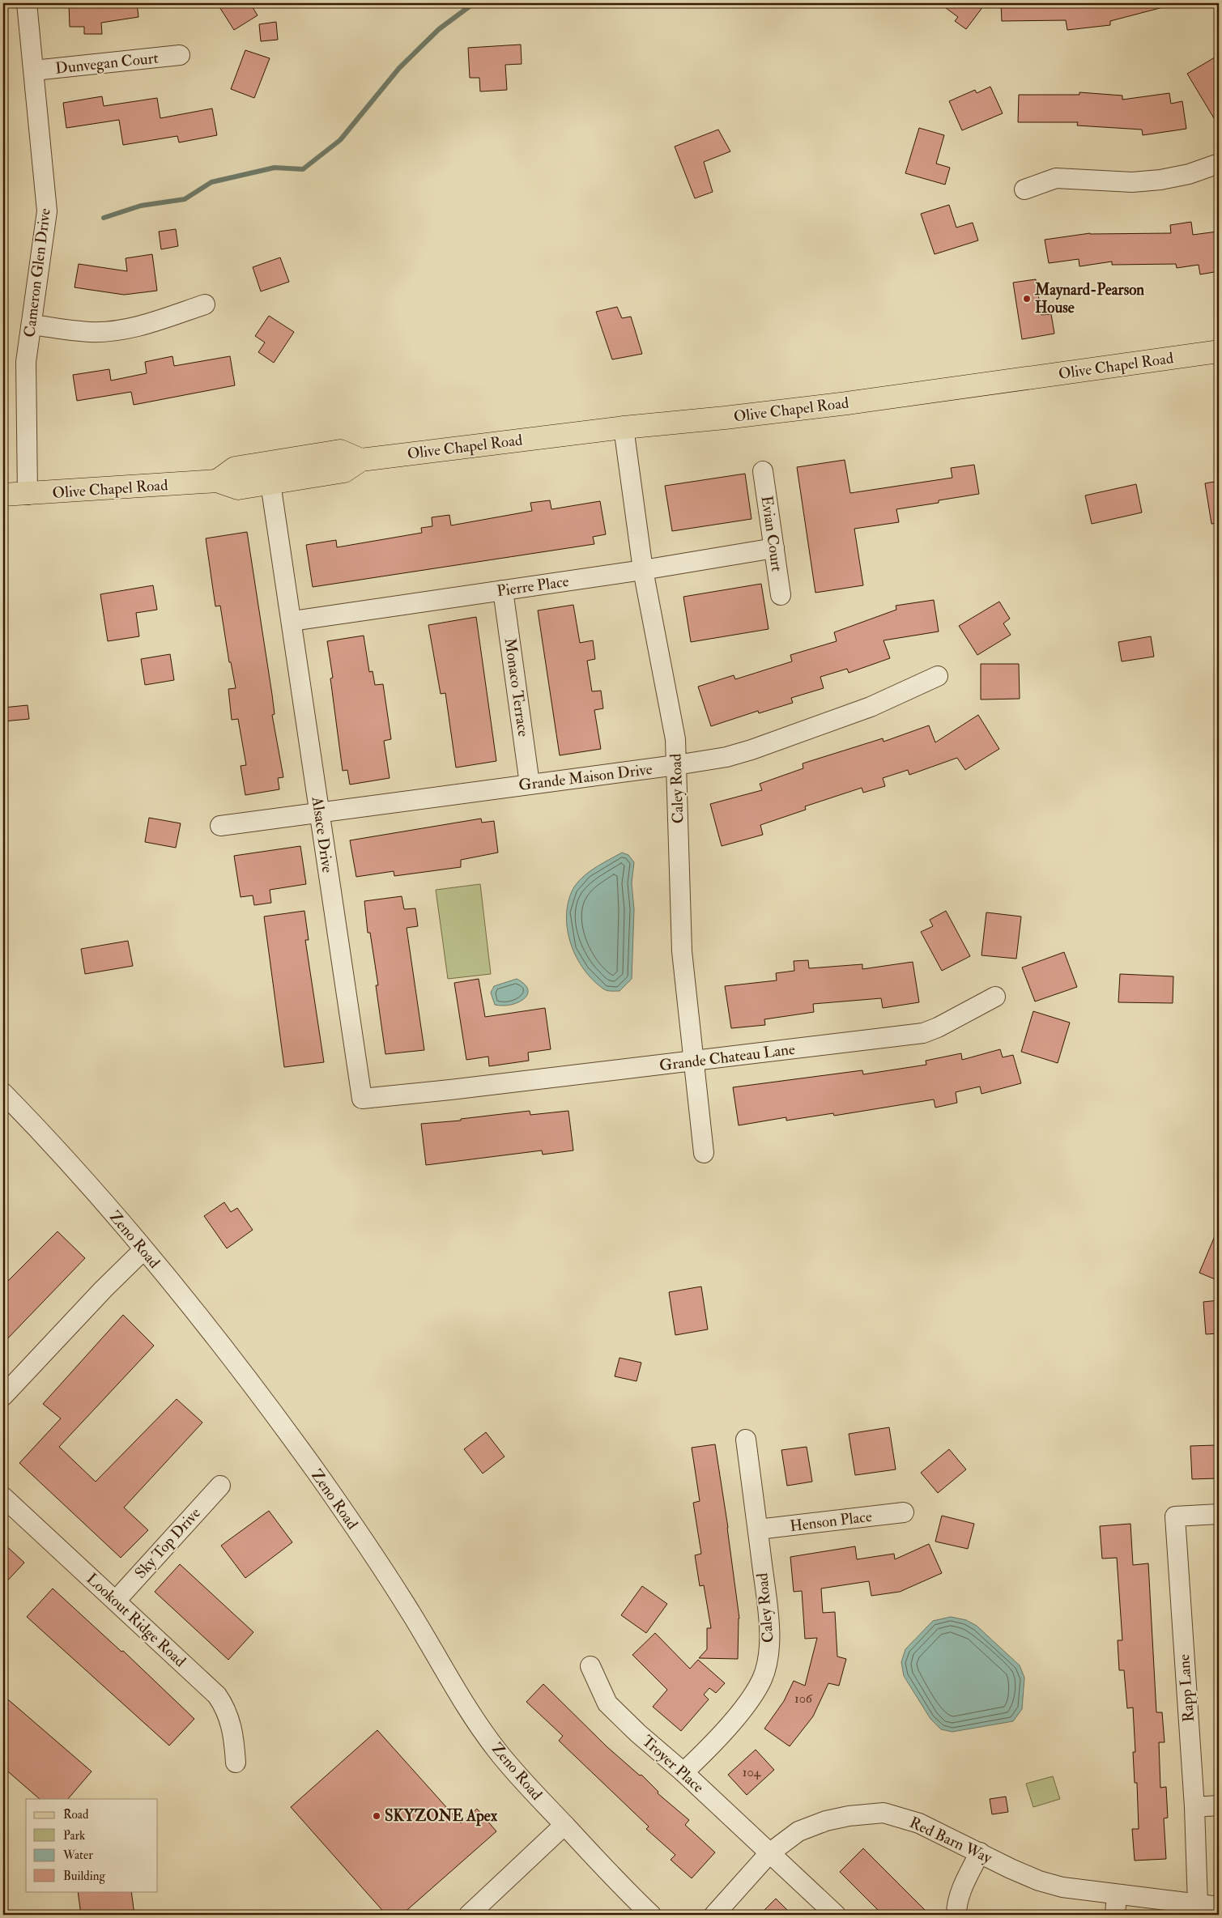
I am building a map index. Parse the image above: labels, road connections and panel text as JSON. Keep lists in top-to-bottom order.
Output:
{
  "streets": {
    "main road": ["Olive Chapel Road"],
    "street": [
      "Dunvegan Court",
      "Cameron Glen Drive",
      "Evian Court",
      "Pierre Place",
      "Monaco Terrace",
      "Grande Maison Drive",
      "Caley Road",
      "Alsace Drive",
      "Grande Chateau Lane",
      "Zeno Road",
      "Henson Place",
      "Sky Top Drive",
      "Lookout Ridge Road",
      "Rapp Lane",
      "Troyer Place",
      "Red Barn Way"
    ]
  },
  "crossings": [
    ["Dunvegan Court", "Cameron Glen Drive"],
    ["Cameron Glen Drive", "Olive Chapel Road"],
    ["Olive Chapel Road", "Caley Road"],
    ["Olive Chapel Road", "Alsace Drive"],
    ["Evian Court", "Pierre Place"],
    ["Pierre Place", "Monaco Terrace"],
    ["Pierre Place", "Caley Road"],
    ["Pierre Place", "Alsace Drive"],
    ["Monaco Terrace", "Grande Maison Drive"],
    ["Grande Maison Drive", "Caley Road"],
    ["Grande Maison Drive", "Alsace Drive"],
    ["Caley Road", "Grande Chateau Lane"],
    ["Caley Road", "Henson Place"],
    ["Caley Road", "Troyer Place"],
    ["Alsace Drive", "Grande Chateau Lane"],
    ["Sky Top Drive", "Lookout Ridge Road"],
    ["Rapp Lane", "Red Barn Way"],
    ["Troyer Place", "Red Barn Way"]
  ],
  "places": ["Maynard-Pearson House", "SKYZONE Apex"],
  "house_numbers": ["106", "104"],
  "legend": [
    "Road",
    "Park",
    "Water",
    "Building"
  ]
}
